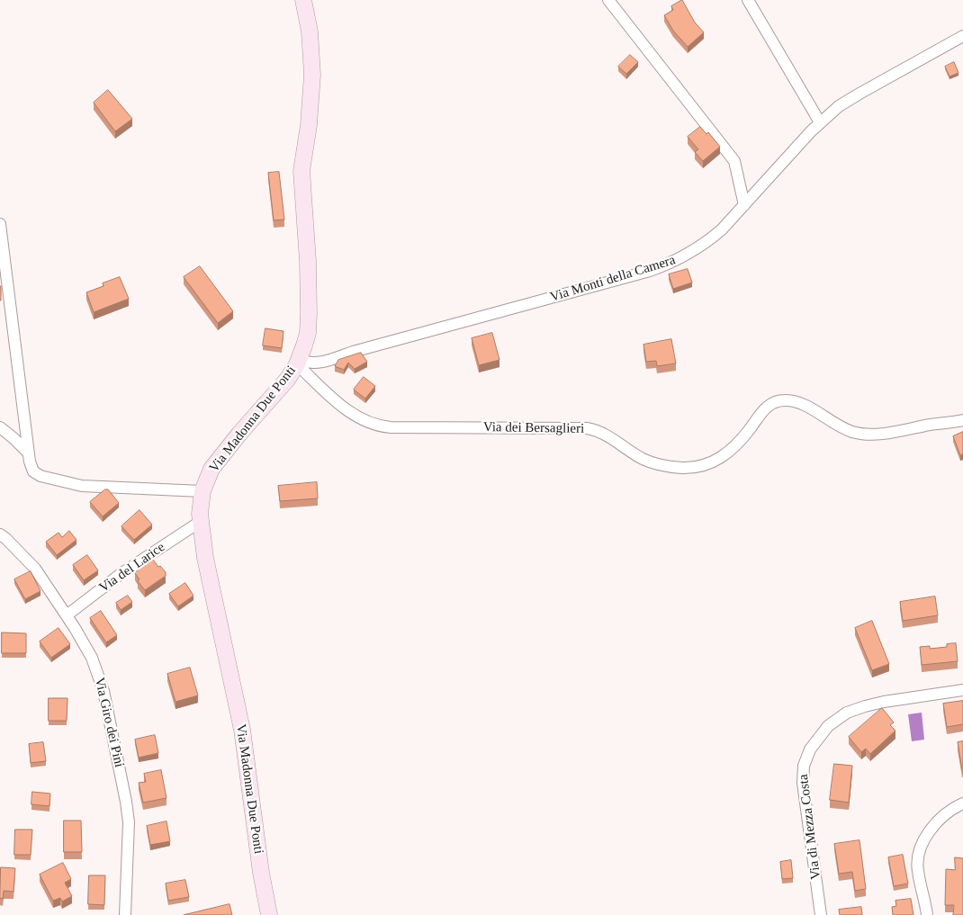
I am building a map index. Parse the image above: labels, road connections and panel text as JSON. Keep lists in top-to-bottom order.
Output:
{
  "streets": {
    "main road": ["Via Madonna Due Ponti"],
    "street": [
      "Via Monti della Camera",
      "Via dei Bersaglieri",
      "Via del Larice",
      "Via Giro dei Pini",
      "Via di Mezza Costa"
    ]
  },
  "crossings": [
    ["Via Monti della Camera", "Via Madonna Due Ponti"],
    ["Via Monti della Camera", "Via dei Bersaglieri"],
    ["Via Madonna Due Ponti", "Via dei Bersaglieri"],
    ["Via Madonna Due Ponti", "Via del Larice"],
    ["Via del Larice", "Via Giro dei Pini"]
  ]
}
